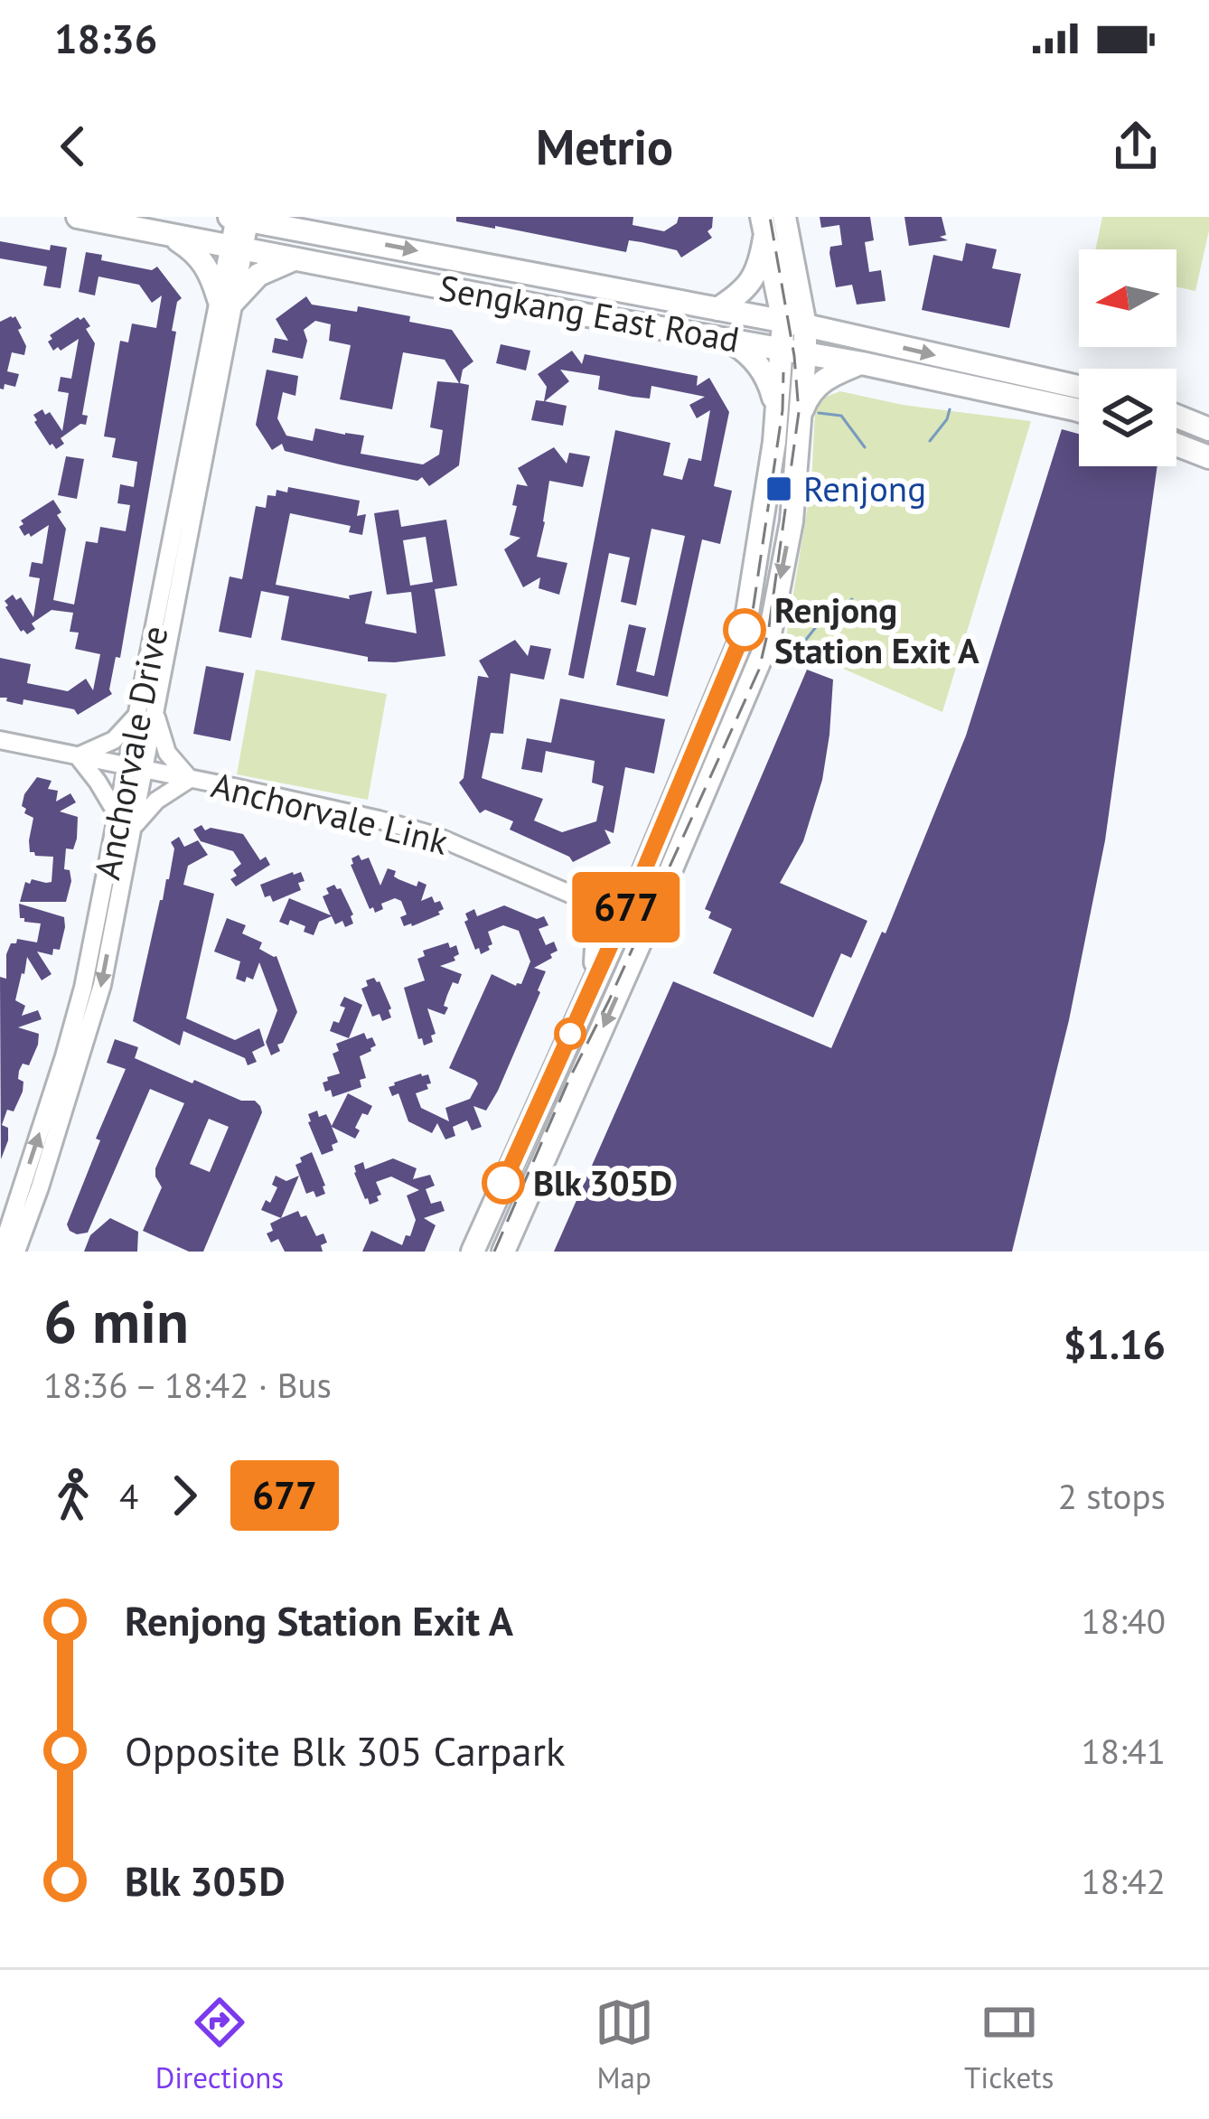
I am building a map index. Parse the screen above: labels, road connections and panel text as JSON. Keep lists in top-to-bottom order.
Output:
{
  "streets": {
    "main road": ["Sengkang East Road"],
    "street": ["Anchorvale Drive", "Anchorvale Link"]
  },
  "crossings": [
    ["Sengkang East Road", "Anchorvale Drive"],
    ["Anchorvale Drive", "Anchorvale Link"]
  ],
  "places": {
    "transit": ["Renjong"],
    "other": ["Renjong Station Exit A", "Blk 305D"]
  },
  "lines": ["bus line 677"],
  "north": "left",
  "page": {
    "status": "18:36",
    "header": "Metrio",
    "on_map": "677",
    "heading": ["6 min", "18:36 – 18:42 · Bus", "$1.16"],
    "legs": ["4", "677", "2 stops"],
    "list": [
      {
        "name": "Renjong Station Exit A",
        "value": "18:40"
      },
      {
        "name": "Opposite Blk 305 Carpark",
        "value": "18:41"
      },
      {
        "name": "Blk 305D",
        "value": "18:42"
      }
    ],
    "tabs": ["Directions", "Map", "Tickets"]
  }
}
